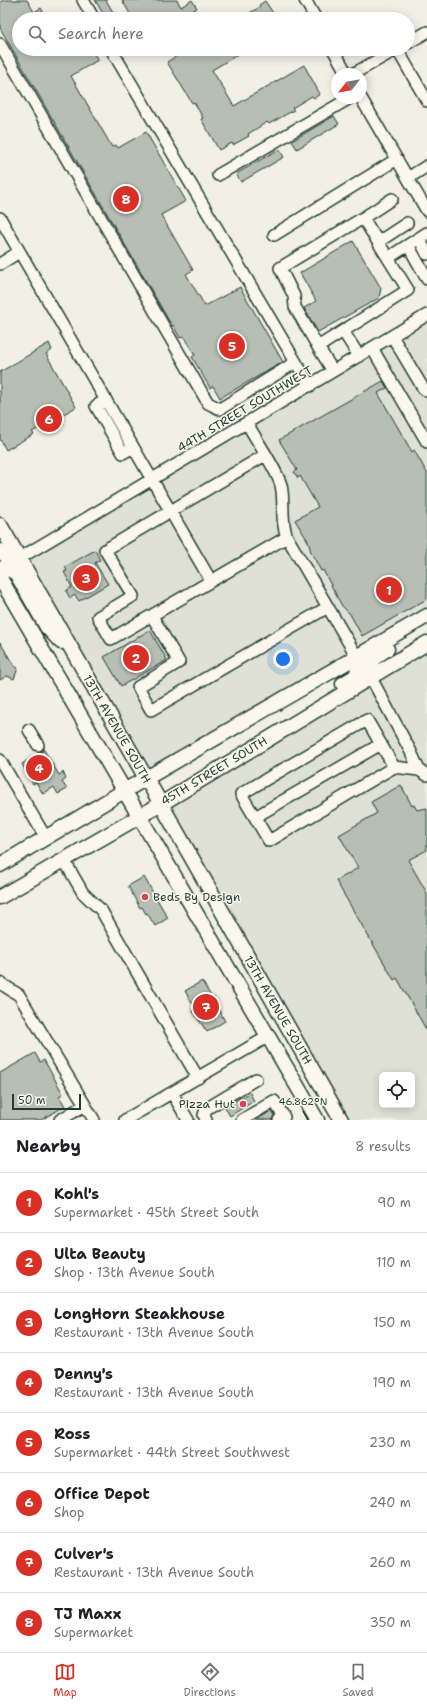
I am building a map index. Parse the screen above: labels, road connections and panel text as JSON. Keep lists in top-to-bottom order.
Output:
{
  "streets": {
    "main road": ["13TH AVENUE SOUTH", "45TH STREET SOUTH"],
    "street": ["44TH STREET SOUTHWEST"]
  },
  "crossings": [
    ["44TH STREET SOUTHWEST", "13TH AVENUE SOUTH"],
    ["13TH AVENUE SOUTH", "45TH STREET SOUTH"]
  ],
  "places": ["Beds By Design", "Pizza Hut"],
  "scale_bar": "50 m",
  "north": "bottom left",
  "page": {
    "search": "Search here",
    "pins": [
      "8",
      "5",
      "6",
      "3",
      "1",
      "2",
      "4",
      "7"
    ],
    "scale": "50 m",
    "heading": ["Nearby", "8 results"],
    "list": [
      {
        "mark": "1",
        "name": "Kohl's",
        "note": "Supermarket · 45th Street South",
        "value": "90 m"
      },
      {
        "mark": "2",
        "name": "Ulta Beauty",
        "note": "Shop · 13th Avenue South",
        "value": "110 m"
      },
      {
        "mark": "3",
        "name": "LongHorn Steakhouse",
        "note": "Restaurant · 13th Avenue South",
        "value": "150 m"
      },
      {
        "mark": "4",
        "name": "Denny's",
        "note": "Restaurant · 13th Avenue South",
        "value": "190 m"
      },
      {
        "mark": "5",
        "name": "Ross",
        "note": "Supermarket · 44th Street Southwest",
        "value": "230 m"
      },
      {
        "mark": "6",
        "name": "Office Depot",
        "note": "Shop",
        "value": "240 m"
      },
      {
        "mark": "7",
        "name": "Culver's",
        "note": "Restaurant · 13th Avenue South",
        "value": "260 m"
      },
      {
        "mark": "8",
        "name": "TJ Maxx",
        "note": "Supermarket",
        "value": "350 m"
      }
    ],
    "nav": ["Map", "Directions", "Saved"]
  },
  "coordinates": ["46.862°N"]
}
